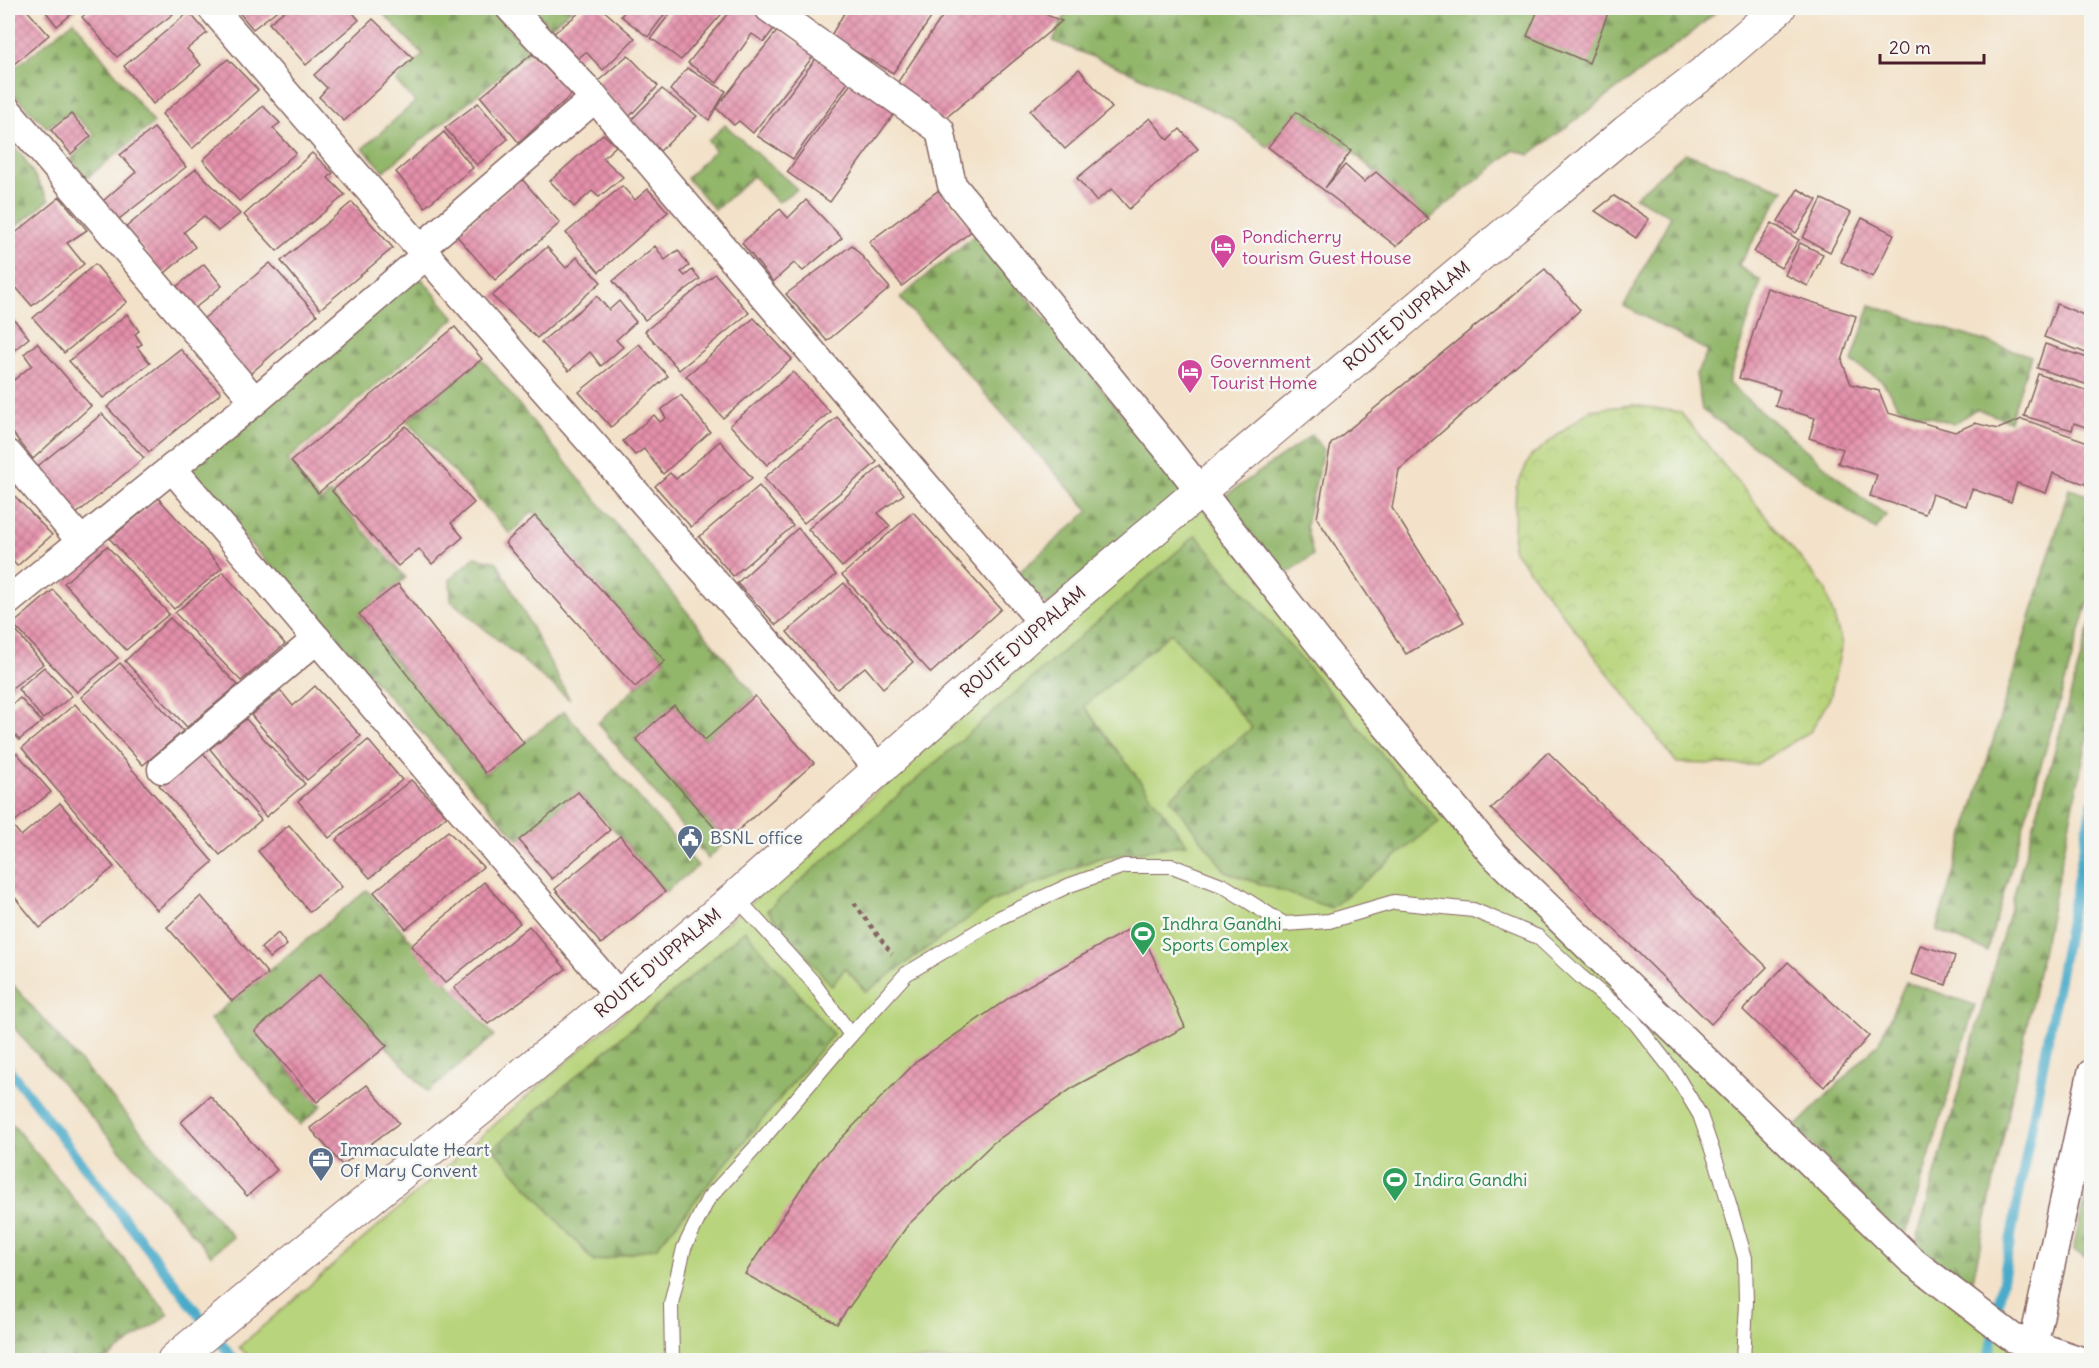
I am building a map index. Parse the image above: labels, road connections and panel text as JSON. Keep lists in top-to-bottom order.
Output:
{
  "streets": {
    "main road": ["ROUTE D'UPPALAM"]
  },
  "places": {
    "hotel": ["Pondicherry tourism Guest House", "Government Tourist Home"],
    "public building": ["BSNL office"],
    "sports": ["Indhra Gandhi Sports Complex", "Indira Gandhi"],
    "office": ["Immaculate Heart Of Mary Convent"]
  },
  "scale_bar": "20 m"
}
